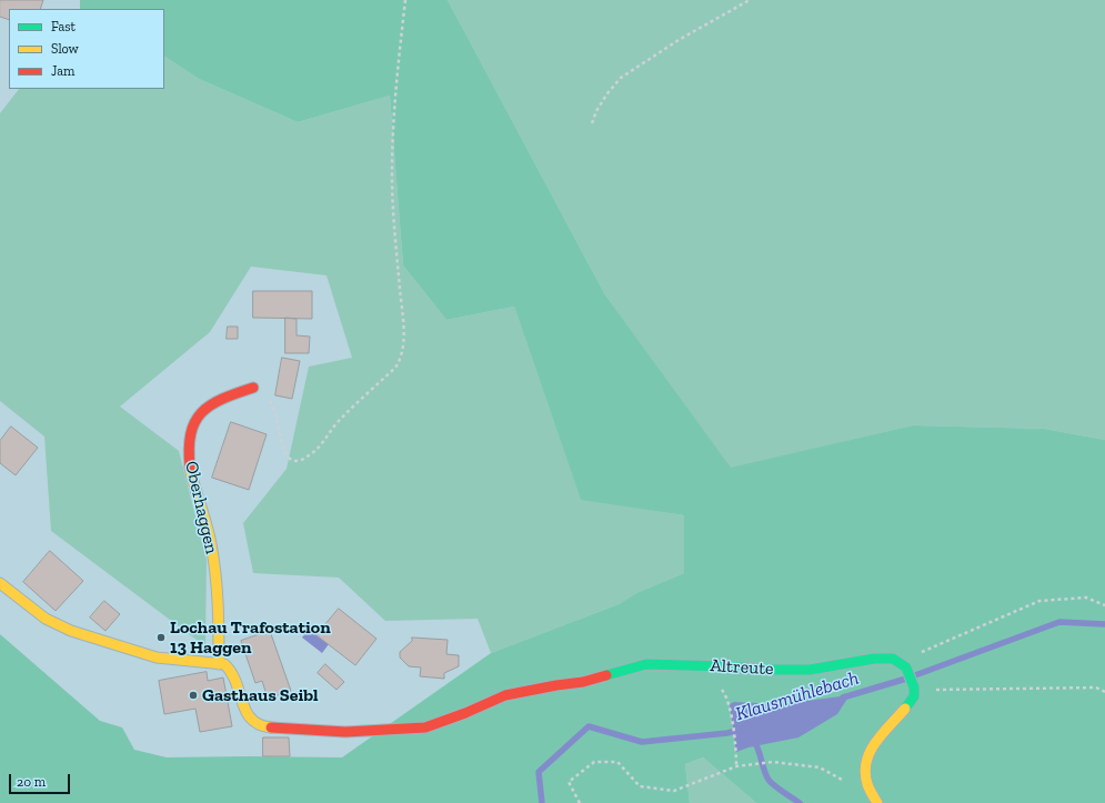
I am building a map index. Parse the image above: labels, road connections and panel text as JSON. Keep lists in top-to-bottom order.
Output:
{
  "streets": {
    "street": ["Oberhaggen", "Altreute"]
  },
  "crossings": [
    ["Oberhaggen", "Altreute"]
  ],
  "water": ["Klausmühlebach"],
  "places": ["Lochau Trafostation 13 Haggen", "Gasthaus Seibl"],
  "legend": ["Fast", "Slow", "Jam"],
  "scale_bar": "20 m"
}
